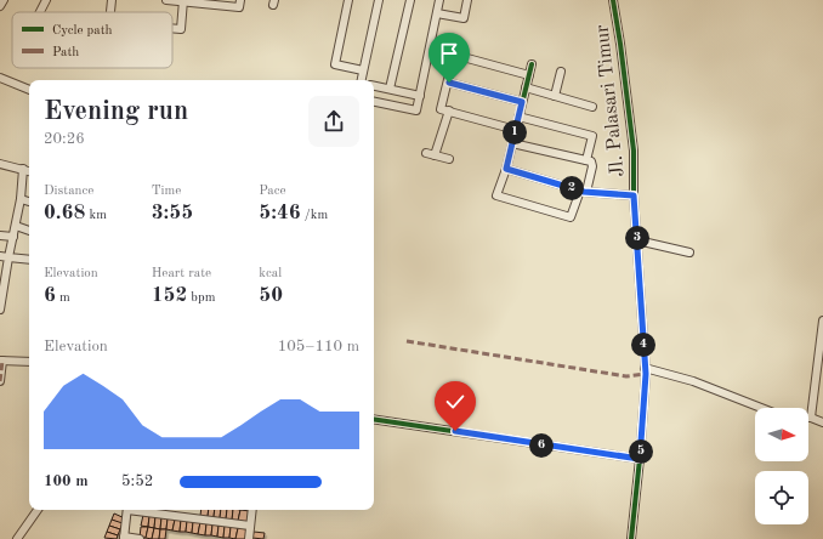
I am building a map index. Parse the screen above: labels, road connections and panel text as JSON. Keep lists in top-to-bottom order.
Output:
{
  "streets": {
    "street": ["Jl. Palasari Timur"]
  },
  "legend": ["Cycle path", "Path"],
  "north": "right",
  "page": {
    "heading": ["Evening run", "20:26"],
    "pins": [
      "1",
      "2",
      "3",
      "4",
      "6",
      "5"
    ],
    "stats": [
      ["Distance", "0.68 km"],
      ["Time", "3:55"],
      ["Pace", "5:46 /km"],
      ["Elevation", "6 m"],
      ["Heart rate", "152 bpm"],
      ["kcal", "50"]
    ],
    "chart": ["Elevation", "105–110 m"],
    "list": [
      {
        "name": "100 m",
        "note": "5:52"
      }
    ]
  }
}
